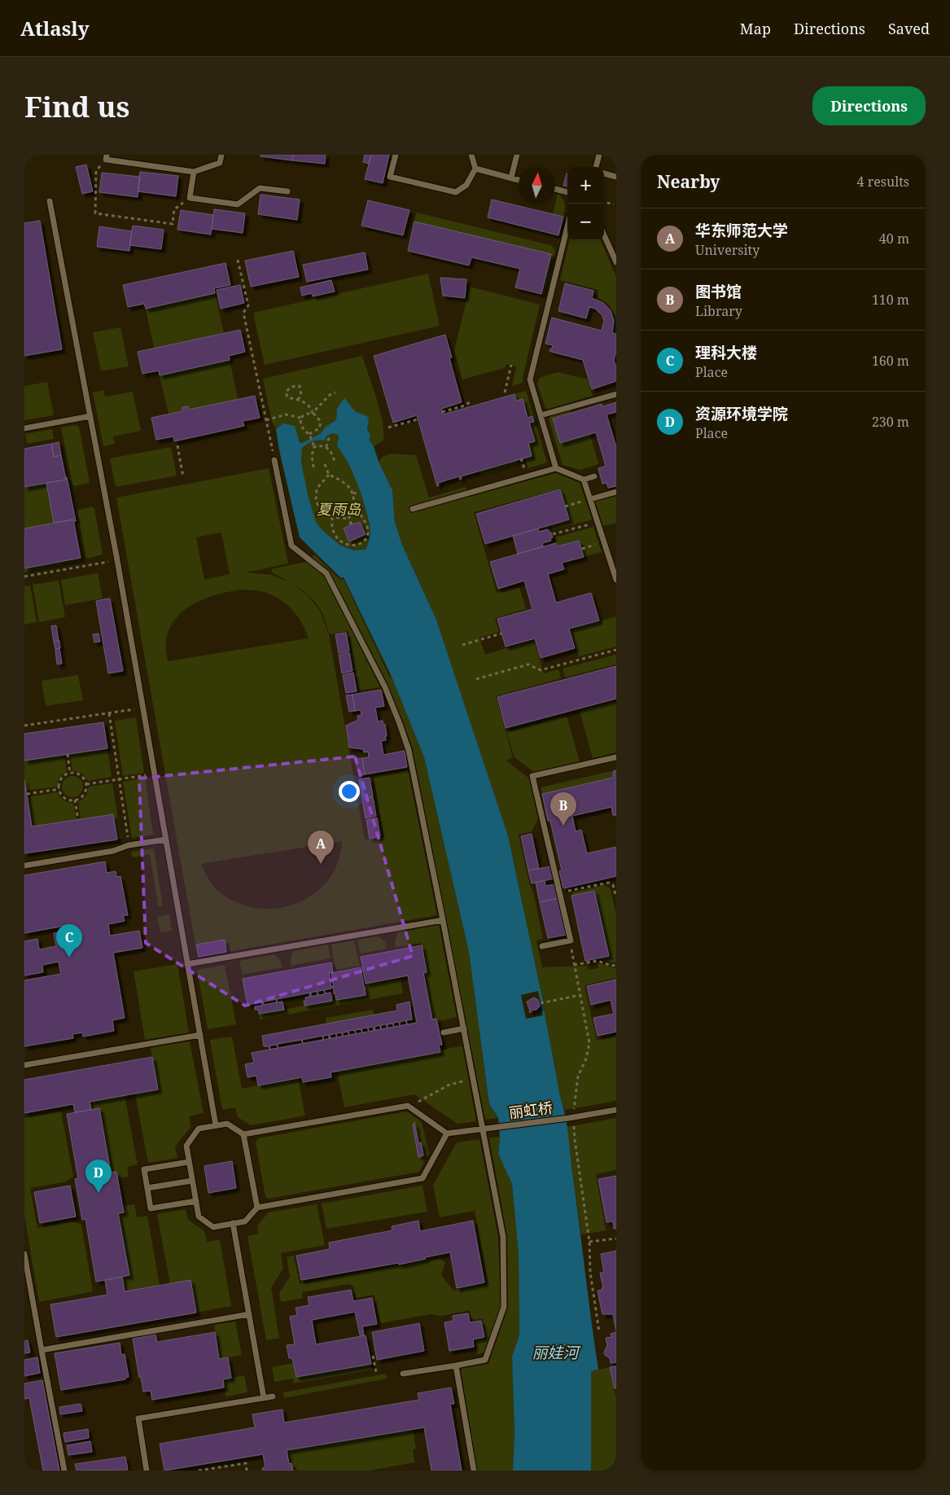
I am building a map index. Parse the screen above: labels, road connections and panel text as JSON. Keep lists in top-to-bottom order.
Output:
{
  "streets": {
    "lane": ["丽虹桥"]
  },
  "water": ["丽娃河"],
  "parks": ["夏雨岛"],
  "north": "top",
  "page": {
    "header": "Atlasly",
    "nav": ["Map", "Directions", "Saved"],
    "buttons": "Directions",
    "title": "Find us",
    "heading": ["Nearby", "4 results"],
    "map_buttons": ["+", "−"],
    "list": [
      {
        "mark": "A",
        "name": "华东师范大学",
        "note": "University",
        "value": "40 m"
      },
      {
        "mark": "B",
        "name": "图书馆",
        "note": "Library",
        "value": "110 m"
      },
      {
        "mark": "C",
        "name": "理科大楼",
        "note": "Place",
        "value": "160 m"
      },
      {
        "mark": "D",
        "name": "资源环境学院",
        "note": "Place",
        "value": "230 m"
      }
    ],
    "pins": [
      "B",
      "A",
      "C",
      "D"
    ]
  }
}
